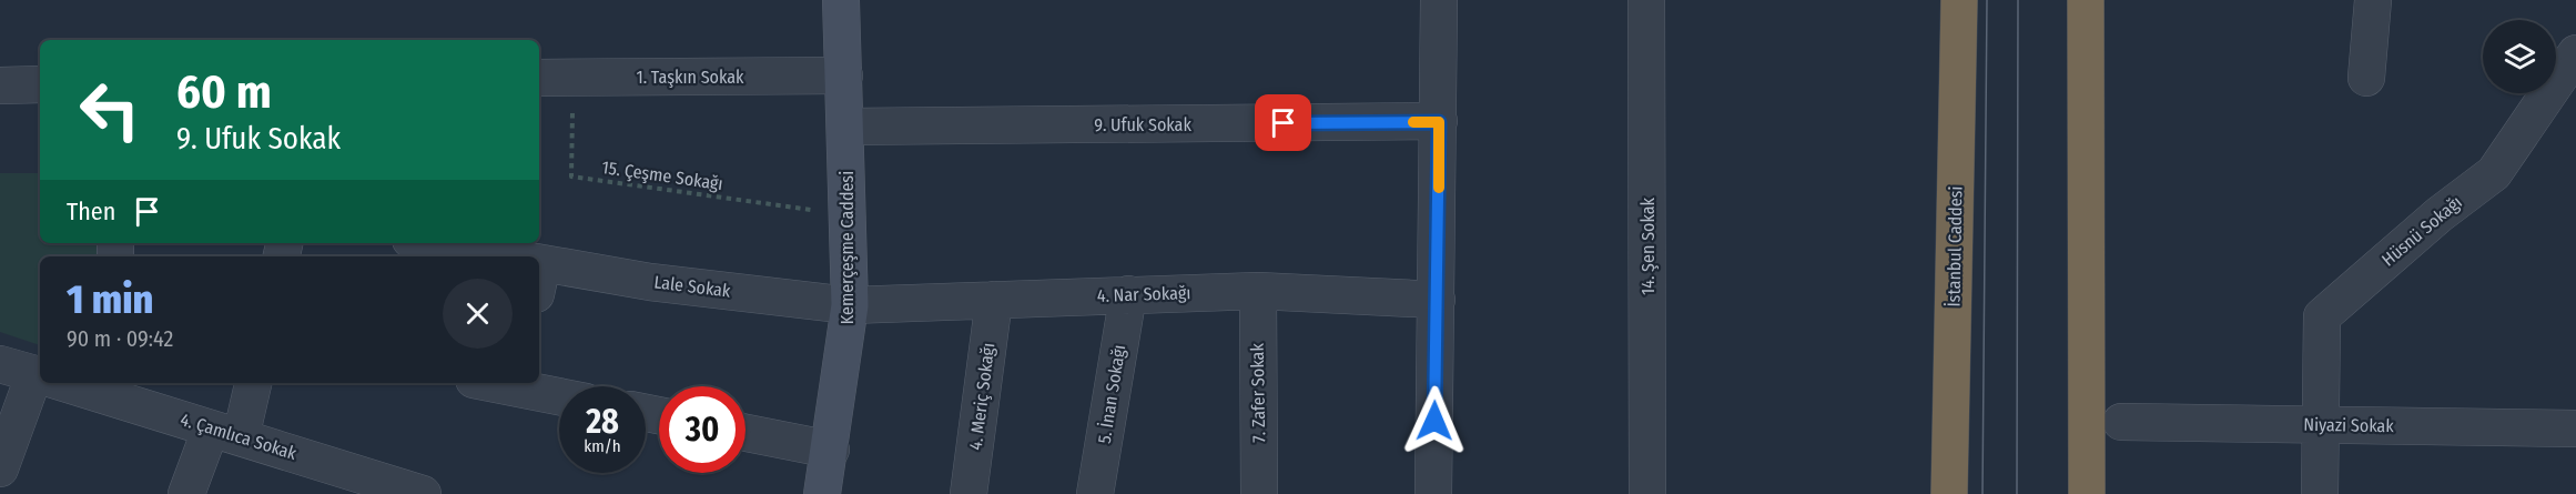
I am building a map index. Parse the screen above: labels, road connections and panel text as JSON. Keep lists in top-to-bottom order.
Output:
{
  "streets": {
    "highway": ["İstanbul Caddesi"],
    "main road": ["Kemerçeşme Caddesi"],
    "street": [
      "1. Taşkın Sokak",
      "9. Ufuk Sokak",
      "Hüsnü Sokağı",
      "14. Şen Sokak",
      "Lale Sokak",
      "4. Nar Sokağı",
      "7. Zafer Sokak",
      "5. İnan Sokağı",
      "4. Meriç Sokağı",
      "Niyazi Sokak",
      "4. Çamlıca Sokak"
    ],
    "path": ["15. Çeşme Sokağı"]
  },
  "crossings": [
    ["1. Taşkın Sokak", "15. Çeşme Sokağı"],
    ["1. Taşkın Sokak", "Kemerçeşme Caddesi"],
    ["9. Ufuk Sokak", "Kemerçeşme Caddesi"],
    ["15. Çeşme Sokağı", "Kemerçeşme Caddesi"],
    ["Hüsnü Sokağı", "Niyazi Sokak"],
    ["Kemerçeşme Caddesi", "Lale Sokak"],
    ["Kemerçeşme Caddesi", "4. Nar Sokağı"],
    ["Lale Sokak", "4. Nar Sokağı"],
    ["4. Nar Sokağı", "7. Zafer Sokak"],
    ["4. Nar Sokağı", "5. İnan Sokağı"],
    ["4. Nar Sokağı", "4. Meriç Sokağı"]
  ],
  "page": {
    "turn": ["60 m", "9. Ufuk Sokak"],
    "then": "Then",
    "heading": ["1 min", "90 m · 09:42"],
    "speed": "28 km/h",
    "limit": "30"
  }
}
